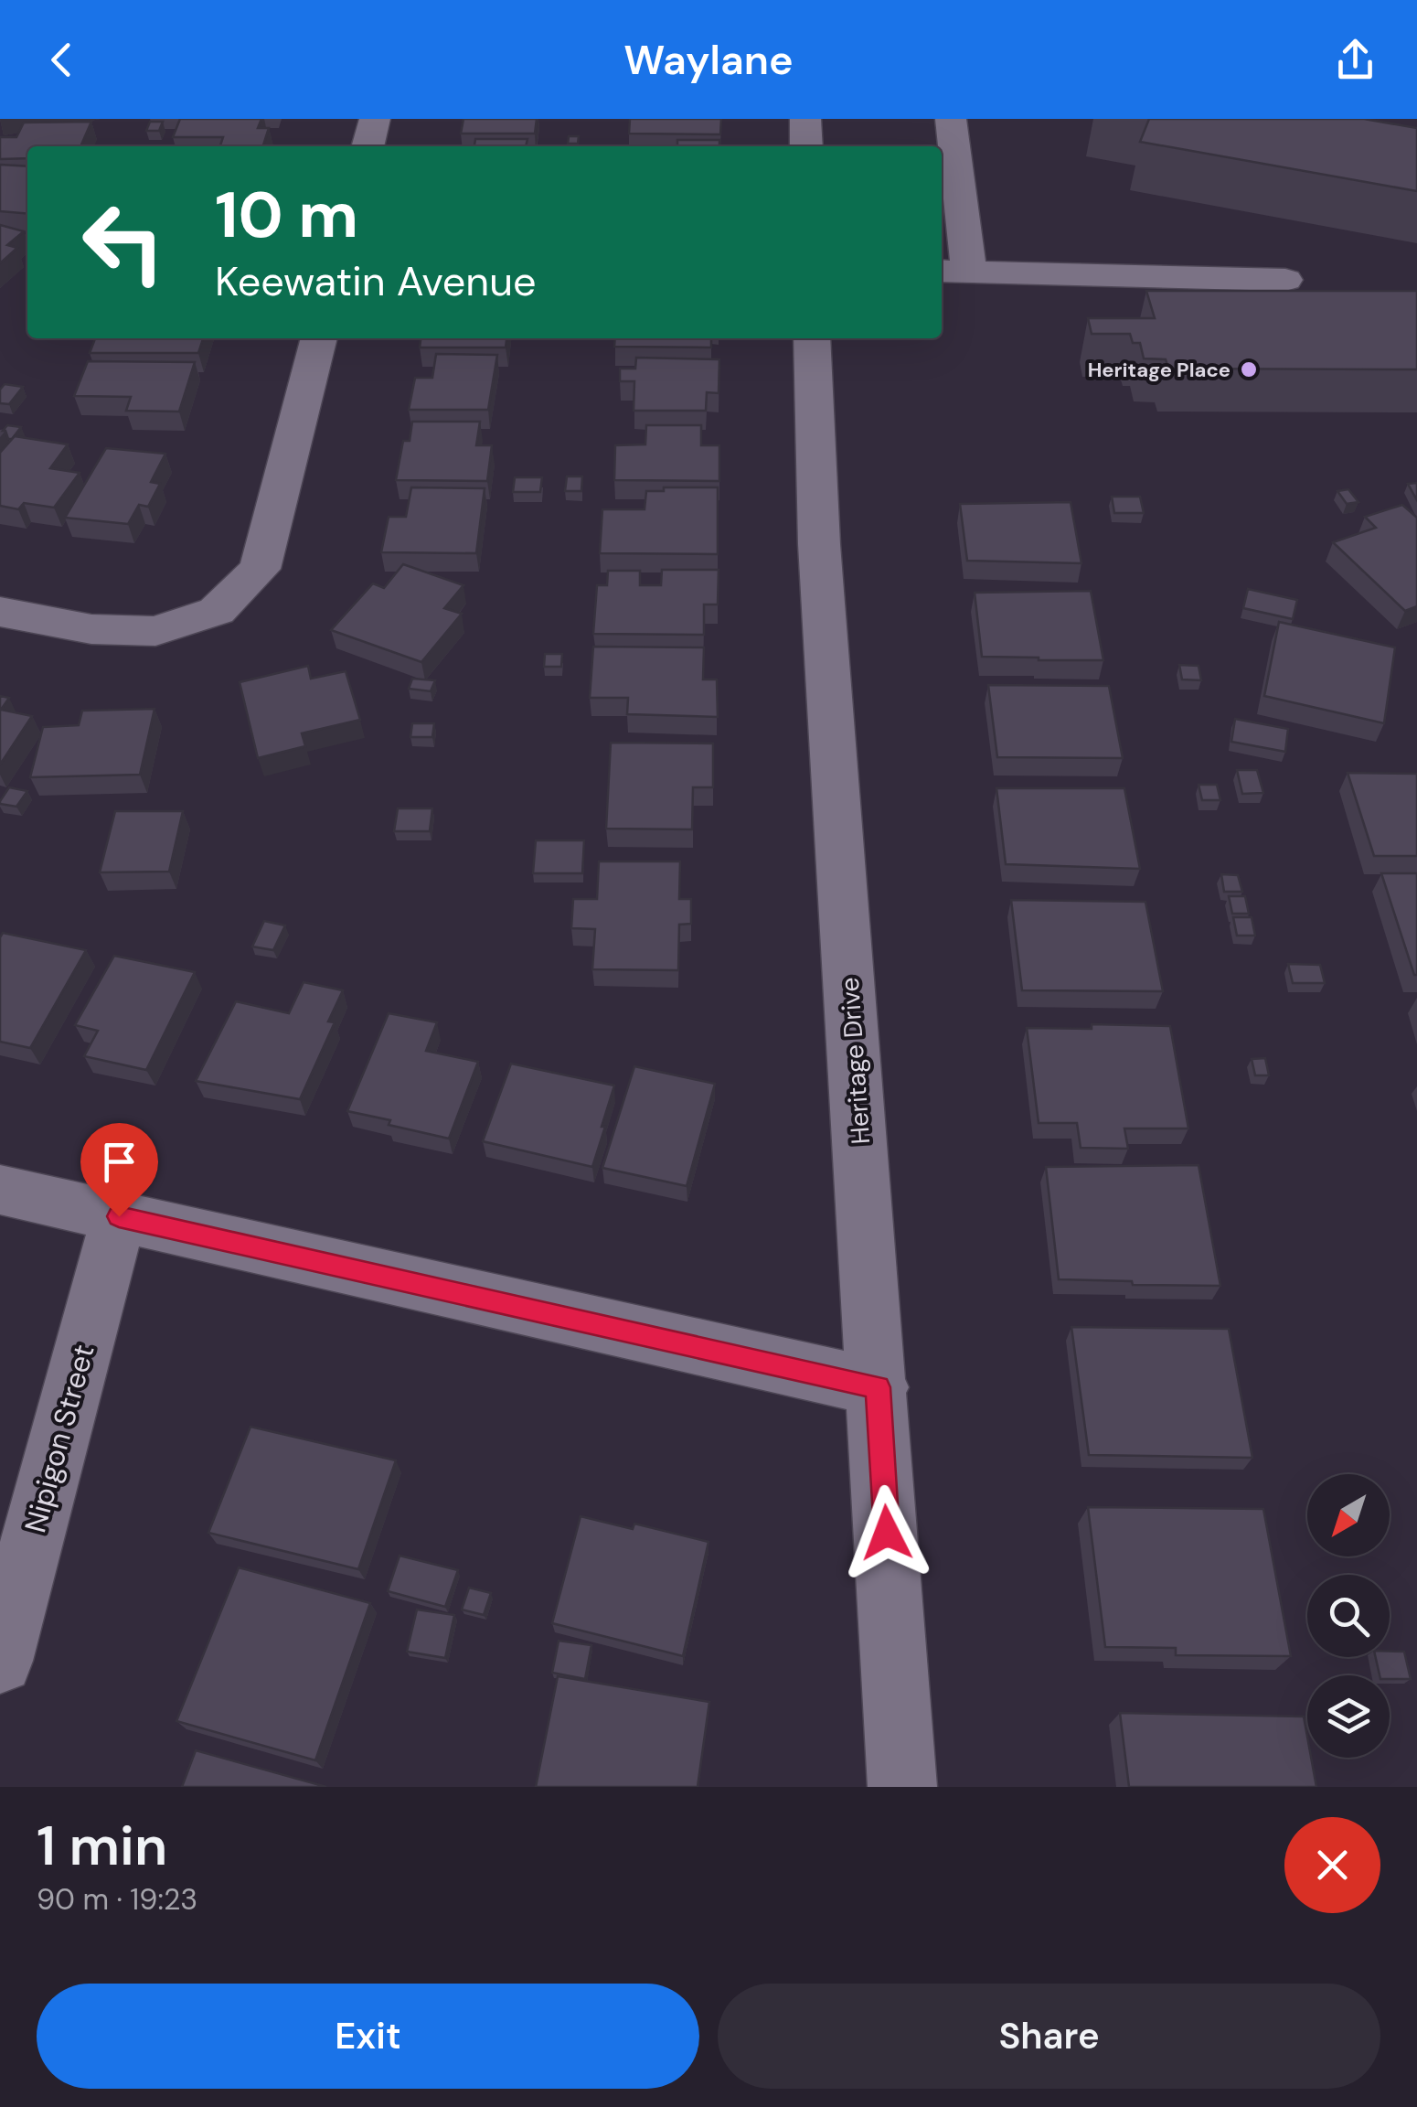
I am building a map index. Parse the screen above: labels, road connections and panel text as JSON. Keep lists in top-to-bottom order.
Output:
{
  "streets": {
    "street": ["Heritage Drive", "Nipigon Street"]
  },
  "places": ["Heritage Place"],
  "north": "bottom left",
  "page": {
    "header": "Waylane",
    "turn": ["10 m", "Keewatin Avenue"],
    "heading": ["1 min", "90 m · 19:23"],
    "buttons": ["Exit", "Share"]
  }
}
